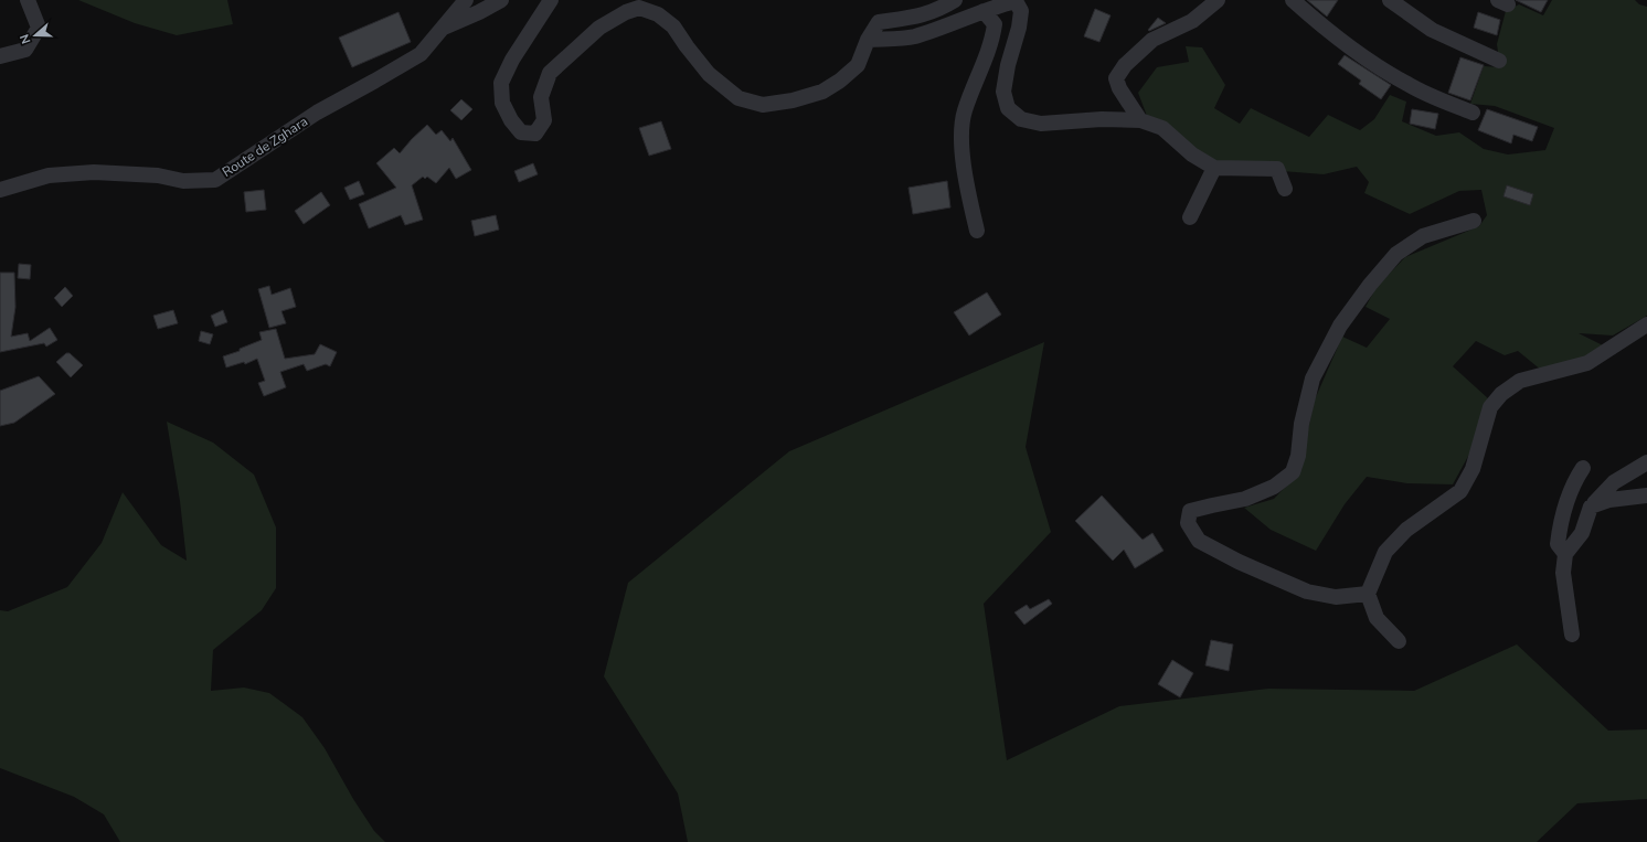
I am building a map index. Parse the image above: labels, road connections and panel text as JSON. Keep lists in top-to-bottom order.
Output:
{
  "streets": {
    "street": ["Route de Zghara"]
  },
  "north": "left"
}
